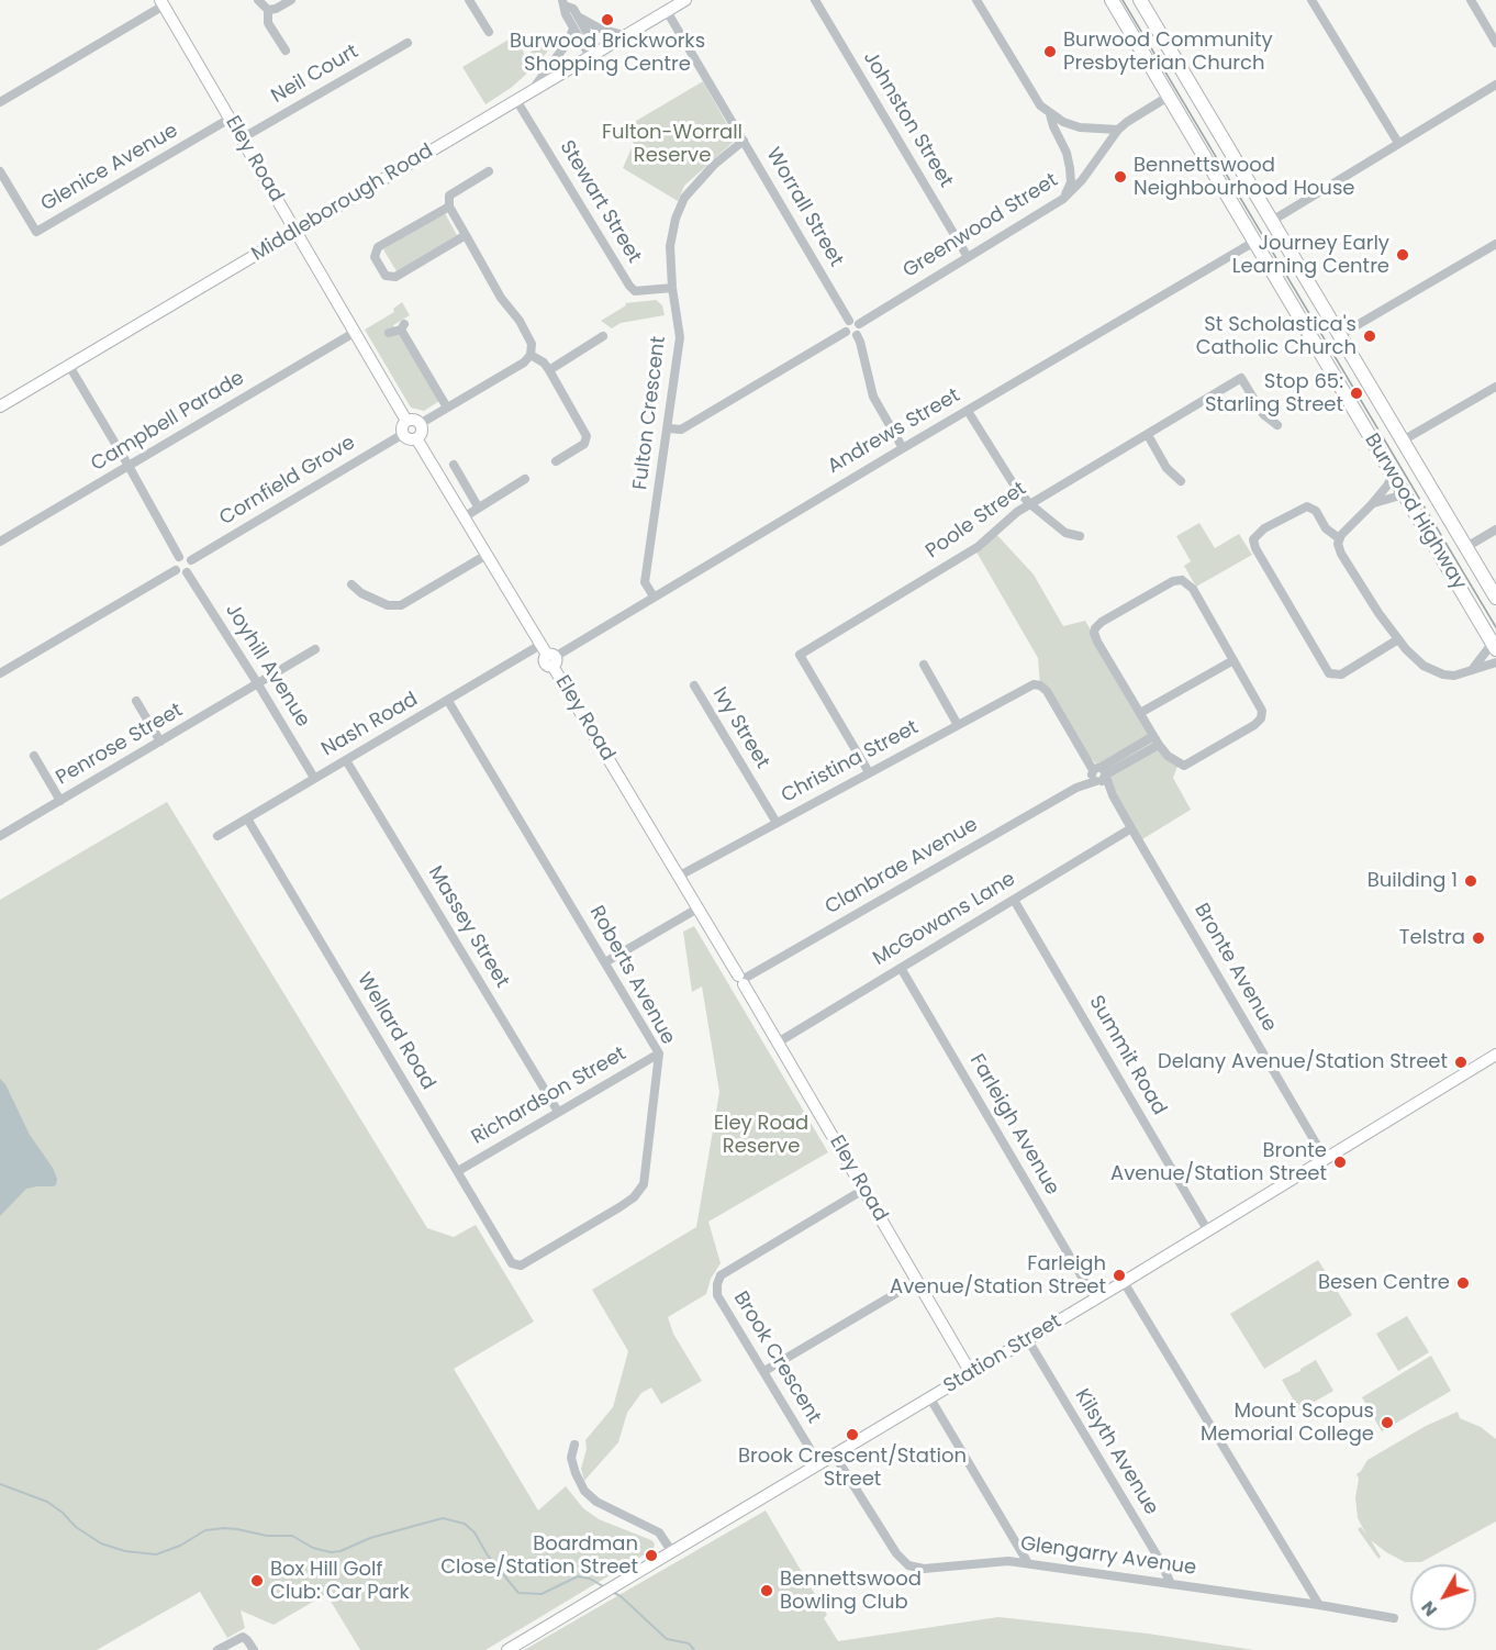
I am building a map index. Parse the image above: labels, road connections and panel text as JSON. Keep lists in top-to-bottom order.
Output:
{
  "streets": {
    "highway": ["Burwood Highway"],
    "main road": ["Eley Road", "Middleborough Road", "Station Street"],
    "street": [
      "Neil Court",
      "Johnston Street",
      "Glenice Avenue",
      "Stewart Street",
      "Worrall Street",
      "Greenwood Street",
      "Fulton Crescent",
      "Campbell Parade",
      "Andrews Street",
      "Cornfield Grove",
      "Poole Street",
      "Joyhill Avenue",
      "Nash Road",
      "Ivy Street",
      "Penrose Street",
      "Christina Street",
      "Clanbrae Avenue",
      "McGowans Lane",
      "Massey Street",
      "Bronte Avenue",
      "Roberts Avenue",
      "Wellard Road",
      "Summit Road",
      "Richardson Street",
      "Farleigh Avenue",
      "Brook Crescent",
      "Kilsyth Avenue",
      "Glengarry Avenue"
    ]
  },
  "crossings": [
    ["Neil Court", "Eley Road"],
    ["Johnston Street", "Greenwood Street"],
    ["Eley Road", "Glenice Avenue"],
    ["Eley Road", "Middleborough Road"],
    ["Eley Road", "Campbell Parade"],
    ["Eley Road", "Andrews Street"],
    ["Eley Road", "Cornfield Grove"],
    ["Eley Road", "Nash Road"],
    ["Eley Road", "Christina Street"],
    ["Eley Road", "Clanbrae Avenue"],
    ["Eley Road", "McGowans Lane"],
    ["Eley Road", "Station Street"],
    ["Eley Road", "Brook Crescent"],
    ["Stewart Street", "Middleborough Road"],
    ["Stewart Street", "Fulton Crescent"],
    ["Middleborough Road", "Worrall Street"],
    ["Worrall Street", "Greenwood Street"],
    ["Worrall Street", "Fulton Crescent"],
    ["Greenwood Street", "Burwood Highway"],
    ["Fulton Crescent", "Andrews Street"],
    ["Andrews Street", "Burwood Highway"],
    ["Andrews Street", "Nash Road"],
    ["Cornfield Grove", "Joyhill Avenue"],
    ["Poole Street", "Christina Street"],
    ["Joyhill Avenue", "Nash Road"],
    ["Joyhill Avenue", "Penrose Street"],
    ["Nash Road", "Massey Street"],
    ["Nash Road", "Roberts Avenue"],
    ["Nash Road", "Wellard Road"],
    ["Ivy Street", "Christina Street"],
    ["Christina Street", "Bronte Avenue"],
    ["Clanbrae Avenue", "Bronte Avenue"],
    ["McGowans Lane", "Bronte Avenue"],
    ["McGowans Lane", "Summit Road"],
    ["McGowans Lane", "Farleigh Avenue"],
    ["Massey Street", "Richardson Street"],
    ["Bronte Avenue", "Station Street"],
    ["Roberts Avenue", "Wellard Road"],
    ["Roberts Avenue", "Richardson Street"],
    ["Wellard Road", "Richardson Street"],
    ["Summit Road", "Station Street"],
    ["Farleigh Avenue", "Station Street"],
    ["Station Street", "Brook Crescent"],
    ["Station Street", "Kilsyth Avenue"],
    ["Station Street", "Glengarry Avenue"],
    ["Kilsyth Avenue", "Glengarry Avenue"]
  ],
  "parks": ["Fulton-Worrall Reserve", "Eley Road Reserve"],
  "places": [
    "Burwood Brickworks Shopping Centre",
    "Burwood Community Presbyterian Church",
    "Bennettswood Neighbourhood House",
    "Journey Early Learning Centre",
    "St Scholastica's Catholic Church",
    "Stop 65: Starling Street",
    "Building 1",
    "Telstra",
    "Delany Avenue/Station Street",
    "Bronte Avenue/Station Street",
    "Farleigh Avenue/Station Street",
    "Besen Centre",
    "Mount Scopus Memorial College",
    "Brook Crescent/Station Street",
    "Boardman Close/Station Street",
    "Box Hill Golf Club: Car Park",
    "Bennettswood Bowling Club"
  ],
  "north": "bottom left"
}
